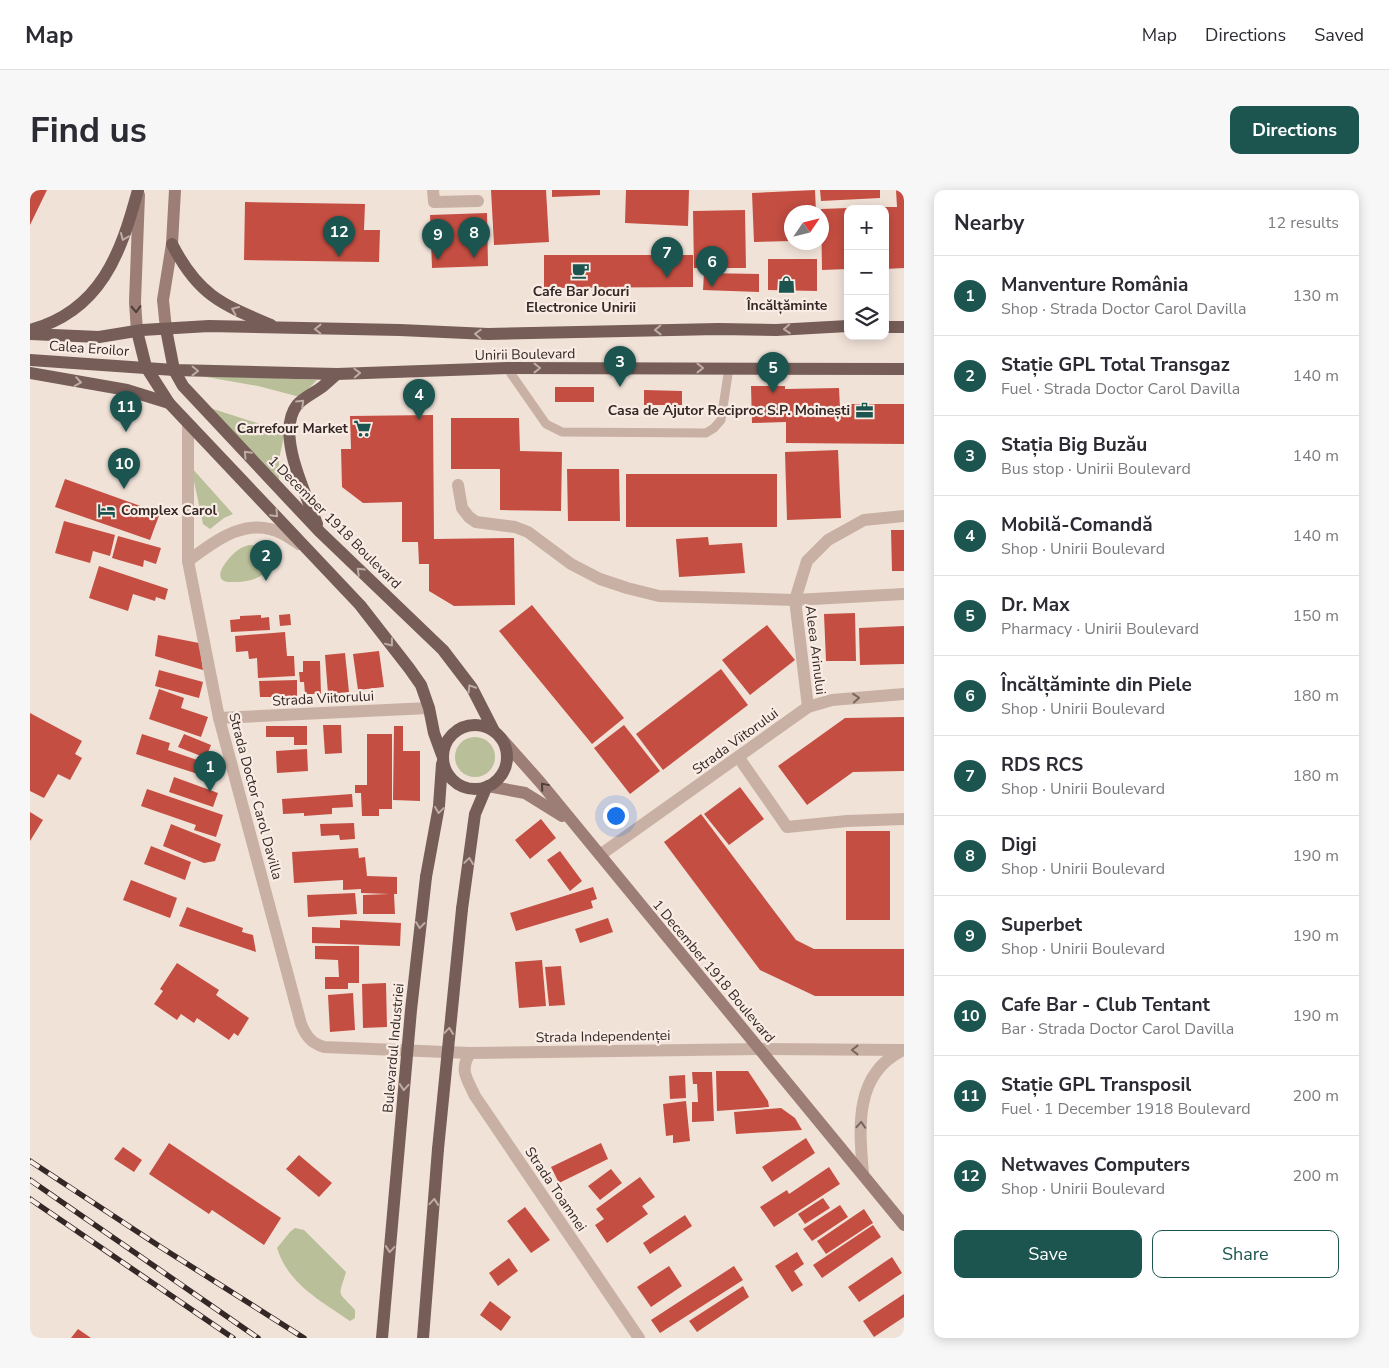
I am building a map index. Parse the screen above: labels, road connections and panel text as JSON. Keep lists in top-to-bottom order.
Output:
{
  "streets": {
    "main road": [
      "Calea Eroilor",
      "Unirii Boulevard",
      "1 December 1918 Boulevard",
      "Bulevardul Industriei"
    ],
    "street": [
      "Aleea Arinului",
      "Strada Viitorului",
      "Strada Doctor Carol Davilla",
      "Strada Independenței",
      "Strada Toamnei"
    ]
  },
  "crossings": [
    ["Calea Eroilor", "Unirii Boulevard"],
    ["Calea Eroilor", "1 December 1918 Boulevard"],
    ["Unirii Boulevard", "1 December 1918 Boulevard"],
    ["1 December 1918 Boulevard", "Strada Viitorului"],
    ["1 December 1918 Boulevard", "Strada Independenței"],
    ["1 December 1918 Boulevard", "Bulevardul Industriei"],
    ["Aleea Arinului", "Strada Viitorului"],
    ["Strada Viitorului", "Strada Doctor Carol Davilla"],
    ["Strada Doctor Carol Davilla", "Strada Independenței"],
    ["Strada Independenței", "Strada Toamnei"]
  ],
  "places": {
    "cafe": ["Cafe Bar Jocuri Electronice Unirii"],
    "shop": ["Încălțăminte"],
    "office": ["Casa de Ajutor Reciproc S.P. Moinești"],
    "supermarket": ["Carrefour Market"],
    "hotel": ["Complex Carol"]
  },
  "north": "top right",
  "page": {
    "header": "Map",
    "nav": ["Map", "Directions", "Saved"],
    "buttons": [
      "Directions",
      ["Save", "Share"]
    ],
    "title": "Find us",
    "heading": ["Nearby", "12 results"],
    "map_buttons": ["+", "−"],
    "pins": [
      "12",
      "8",
      "9",
      "7",
      "6",
      "3",
      "5",
      "4",
      "11",
      "10",
      "2",
      "1"
    ],
    "list": [
      {
        "mark": "1",
        "name": "Manventure România",
        "note": "Shop · Strada Doctor Carol Davilla",
        "value": "130 m"
      },
      {
        "mark": "2",
        "name": "Stație GPL Total Transgaz",
        "note": "Fuel · Strada Doctor Carol Davilla",
        "value": "140 m"
      },
      {
        "mark": "3",
        "name": "Stația Big Buzău",
        "note": "Bus stop · Unirii Boulevard",
        "value": "140 m"
      },
      {
        "mark": "4",
        "name": "Mobilă-Comandă",
        "note": "Shop · Unirii Boulevard",
        "value": "140 m"
      },
      {
        "mark": "5",
        "name": "Dr. Max",
        "note": "Pharmacy · Unirii Boulevard",
        "value": "150 m"
      },
      {
        "mark": "6",
        "name": "Încălțăminte din Piele",
        "note": "Shop · Unirii Boulevard",
        "value": "180 m"
      },
      {
        "mark": "7",
        "name": "RDS RCS",
        "note": "Shop · Unirii Boulevard",
        "value": "180 m"
      },
      {
        "mark": "8",
        "name": "Digi",
        "note": "Shop · Unirii Boulevard",
        "value": "190 m"
      },
      {
        "mark": "9",
        "name": "Superbet",
        "note": "Shop · Unirii Boulevard",
        "value": "190 m"
      },
      {
        "mark": "10",
        "name": "Cafe Bar - Club Tentant",
        "note": "Bar · Strada Doctor Carol Davilla",
        "value": "190 m"
      },
      {
        "mark": "11",
        "name": "Stație GPL Transposil",
        "note": "Fuel · 1 December 1918 Boulevard",
        "value": "200 m"
      },
      {
        "mark": "12",
        "name": "Netwaves Computers",
        "note": "Shop · Unirii Boulevard",
        "value": "200 m"
      }
    ]
  }
}
